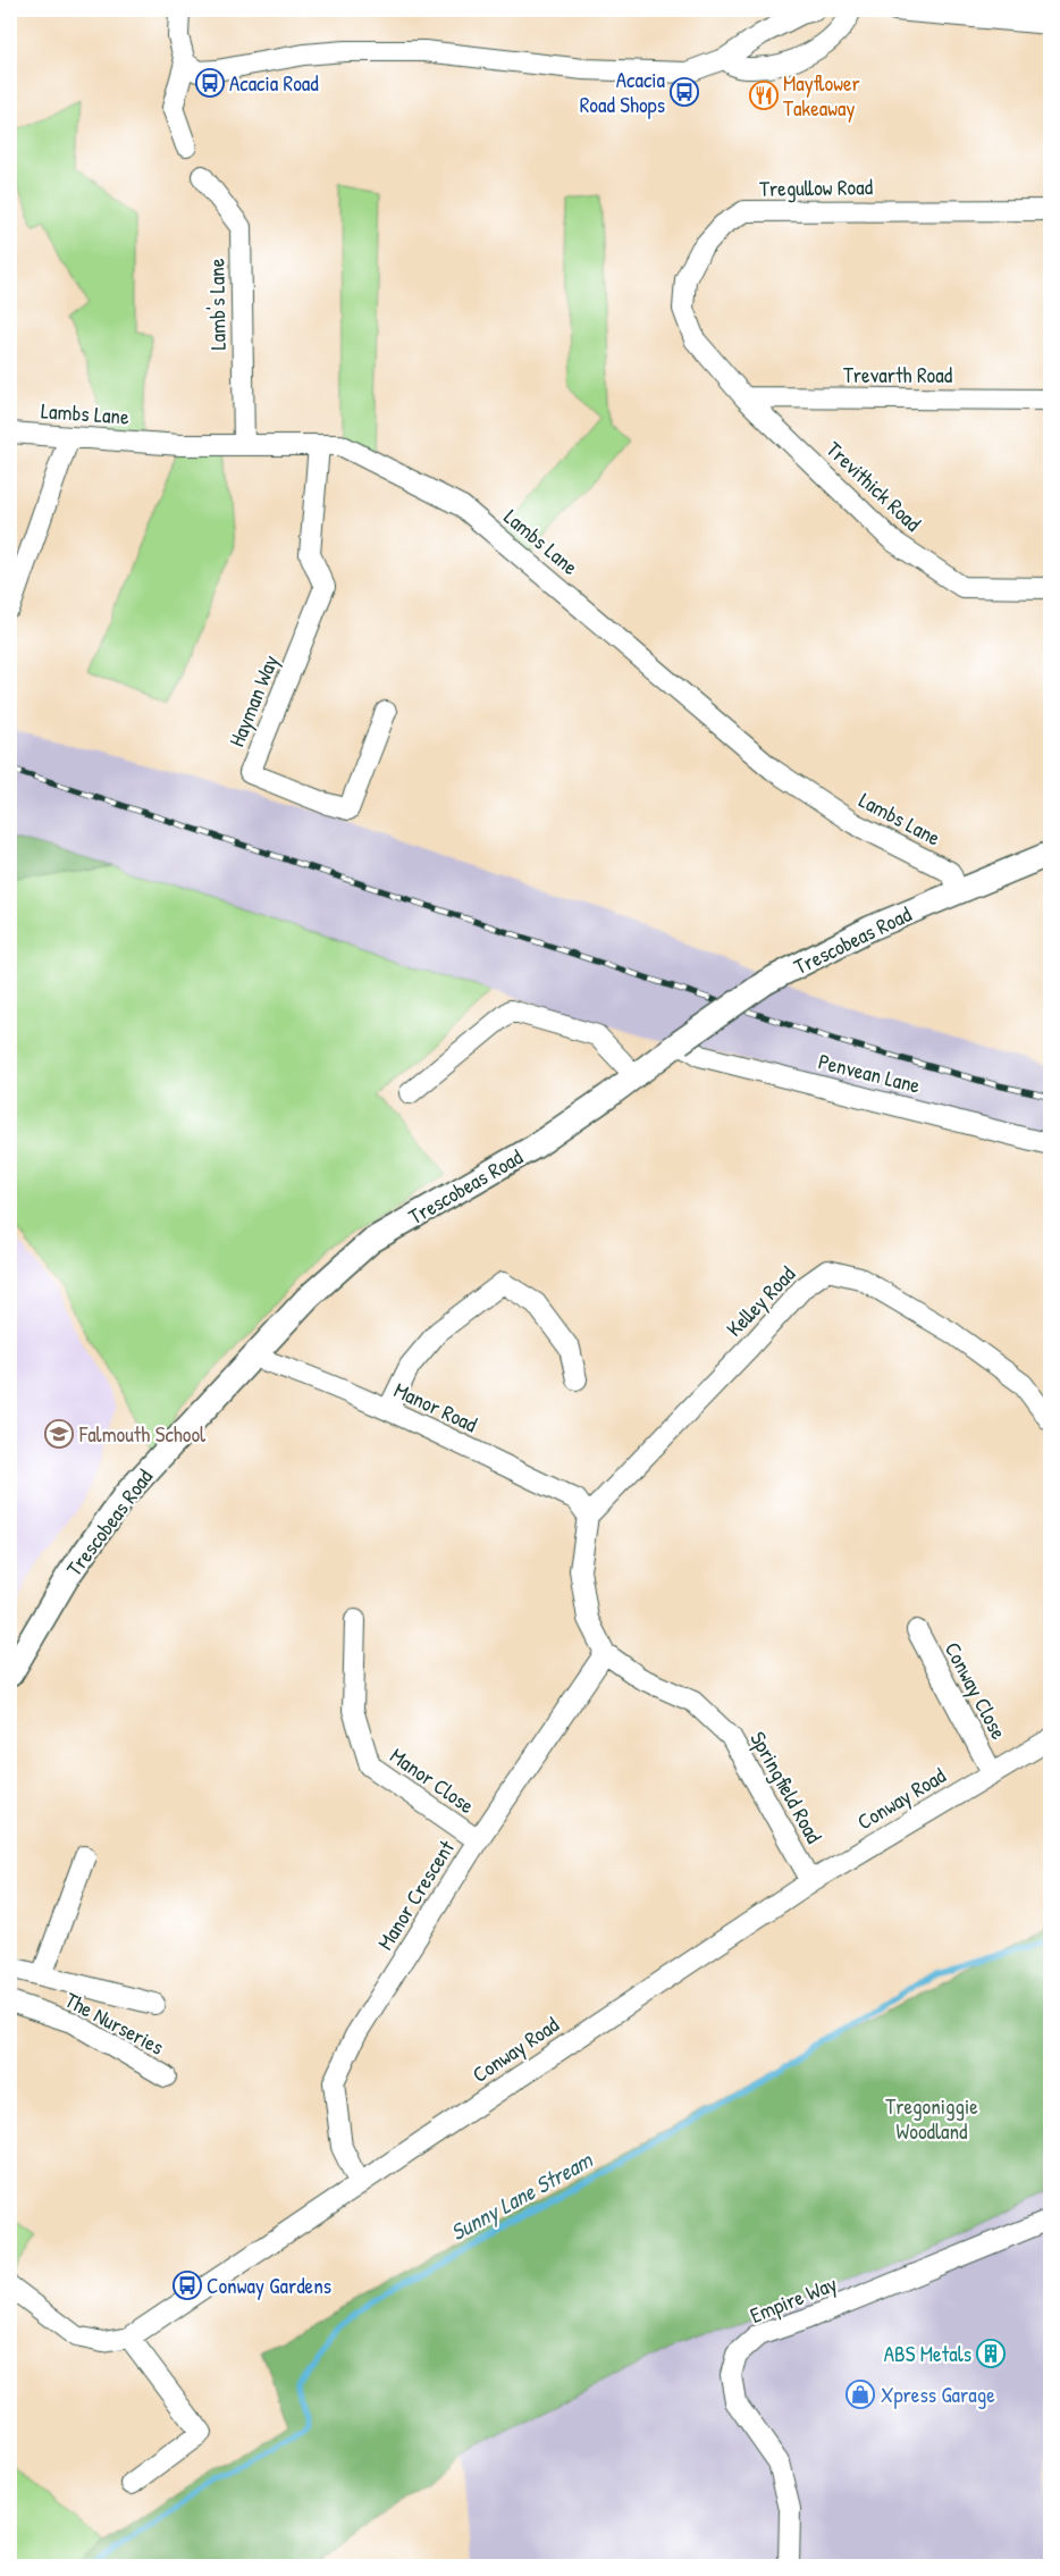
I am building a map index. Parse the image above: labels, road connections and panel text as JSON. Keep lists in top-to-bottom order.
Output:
{
  "streets": {
    "street": [
      "Tregullow Road",
      "Lamb's Lane",
      "Trevarth Road",
      "Lambs Lane",
      "Trevithick Road",
      "Hayman Way",
      "Trescobeas Road",
      "Penvean Lane",
      "Kelley Road",
      "Manor Road",
      "Conway Close",
      "Manor Close",
      "Springfield Road",
      "Conway Road",
      "Manor Crescent",
      "The Nurseries",
      "Empire Way"
    ]
  },
  "crossings": [
    ["Tregullow Road", "Trevarth Road"],
    ["Tregullow Road", "Trevithick Road"],
    ["Lamb's Lane", "Lambs Lane"],
    ["Trevarth Road", "Trevithick Road"],
    ["Lambs Lane", "Hayman Way"],
    ["Lambs Lane", "Trescobeas Road"],
    ["Trescobeas Road", "Penvean Lane"],
    ["Trescobeas Road", "Manor Road"],
    ["Kelley Road", "Manor Road"],
    ["Kelley Road", "Springfield Road"],
    ["Manor Road", "Springfield Road"],
    ["Conway Close", "Conway Road"],
    ["Manor Close", "Manor Crescent"],
    ["Springfield Road", "Conway Road"],
    ["Springfield Road", "Manor Crescent"],
    ["Conway Road", "Manor Crescent"]
  ],
  "water": ["Sunny Lane Stream"],
  "parks": ["Tregoniggie Woodland"],
  "places": {
    "bus stop": ["Acacia Road", "Acacia Road Shops", "Conway Gardens"],
    "restaurant": ["Mayflower Takeaway"],
    "school or university": ["Falmouth School"],
    "building": ["ABS Metals"],
    "shop": ["Xpress Garage"]
  }
}
